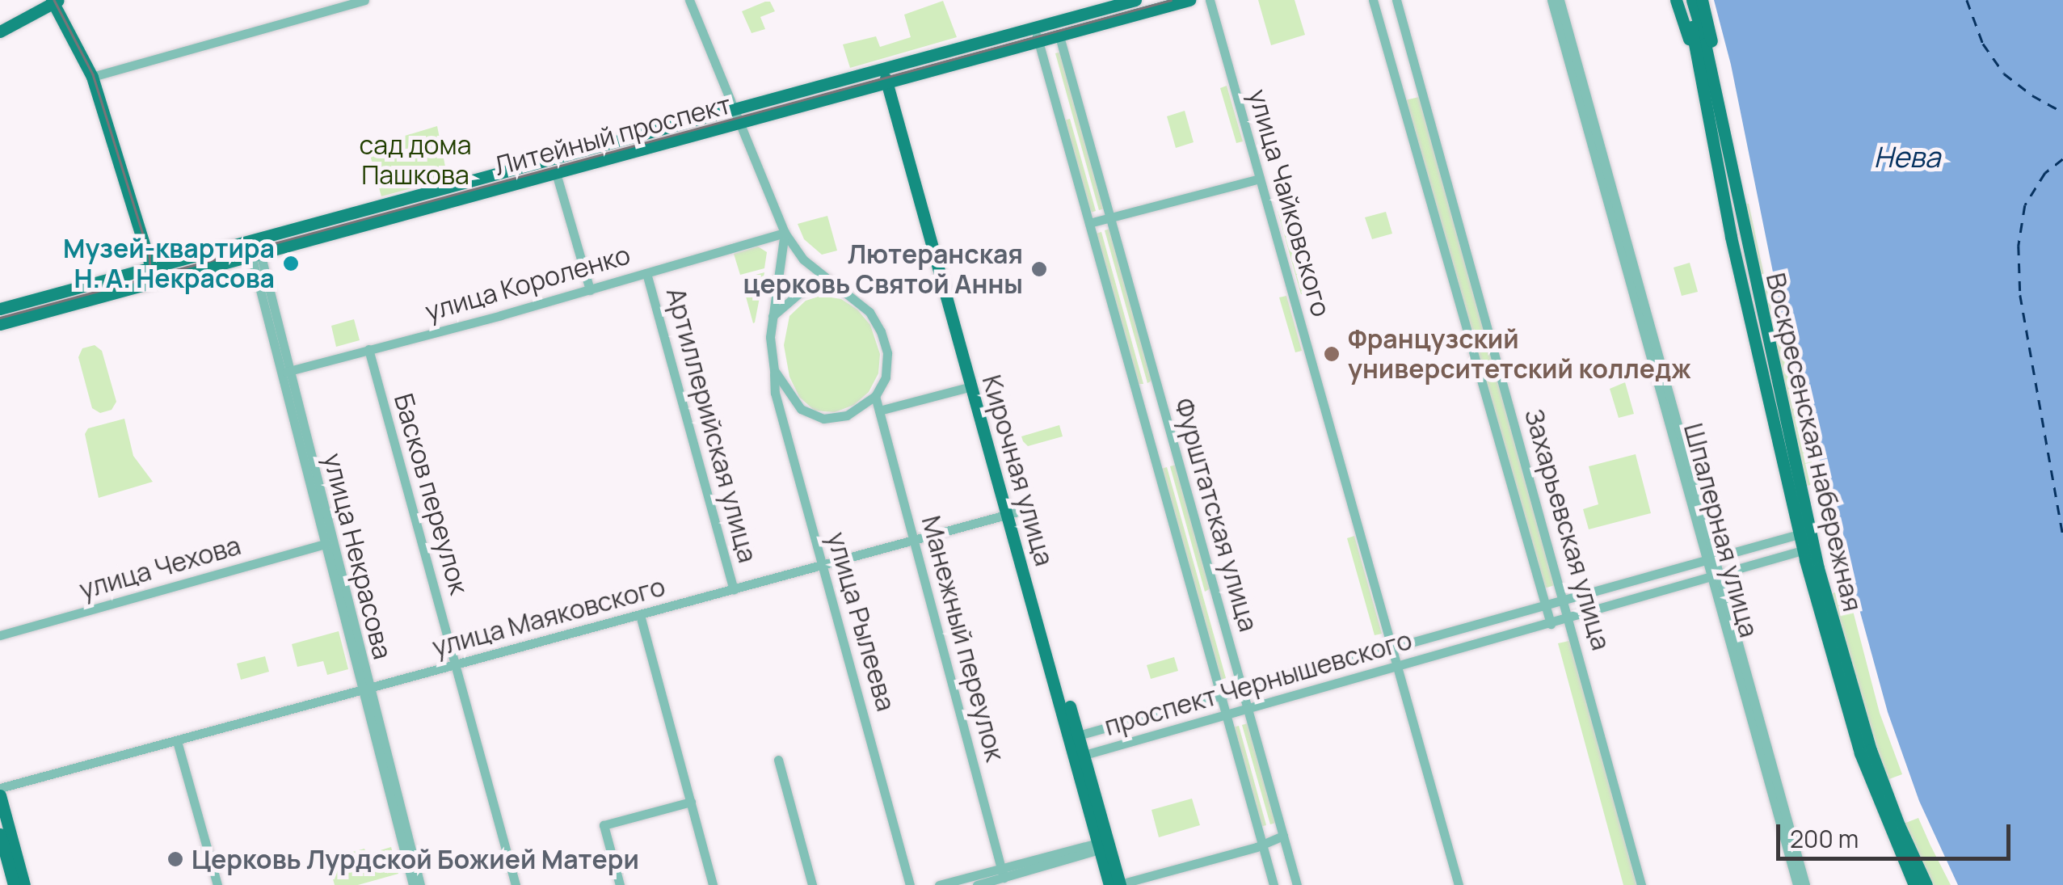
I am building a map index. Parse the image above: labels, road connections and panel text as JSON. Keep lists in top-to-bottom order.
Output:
{
  "streets": {
    "main road": ["Литейный проспект", "Воскресенская набережная", "Кирочная улица"],
    "street": [
      "улица Чайковского",
      "улица Короленко",
      "Артиллерийская улица",
      "Басков переулок",
      "Фурштатская улица",
      "Захарьевская улица",
      "Шпалерная улица",
      "улица Некрасова",
      "улица Чехова",
      "улица Маяковского",
      "улица Рылеева",
      "Манежный переулок",
      "проспект Чернышевского"
    ]
  },
  "crossings": [
    ["Литейный проспект", "Кирочная улица"],
    ["Литейный проспект", "Фурштатская улица"],
    ["Литейный проспект", "улица Некрасова"],
    ["улица Чайковского", "проспект Чернышевского"],
    ["улица Короленко", "Артиллерийская улица"],
    ["улица Короленко", "Басков переулок"],
    ["улица Короленко", "улица Некрасова"],
    ["Артиллерийская улица", "улица Маяковского"],
    ["Воскресенская набережная", "проспект Чернышевского"],
    ["Кирочная улица", "улица Маяковского"],
    ["Кирочная улица", "проспект Чернышевского"],
    ["Басков переулок", "улица Маяковского"],
    ["Фурштатская улица", "проспект Чернышевского"],
    ["Захарьевская улица", "проспект Чернышевского"],
    ["Шпалерная улица", "проспект Чернышевского"],
    ["улица Некрасова", "улица Чехова"],
    ["улица Некрасова", "улица Маяковского"],
    ["улица Маяковского", "улица Рылеева"],
    ["улица Маяковского", "Манежный переулок"],
    ["улица Рылеева", "Манежный переулок"]
  ],
  "water": ["Нева"],
  "parks": ["сад дома Пашкова"],
  "places": [
    "Музей-квартира Н. А. Некрасова",
    "Лютеранская церковь Святой Анны",
    "Французский университетский колледж",
    "Церковь Лурдской Божией Матери"
  ],
  "scale_bar": "200 m"
}
